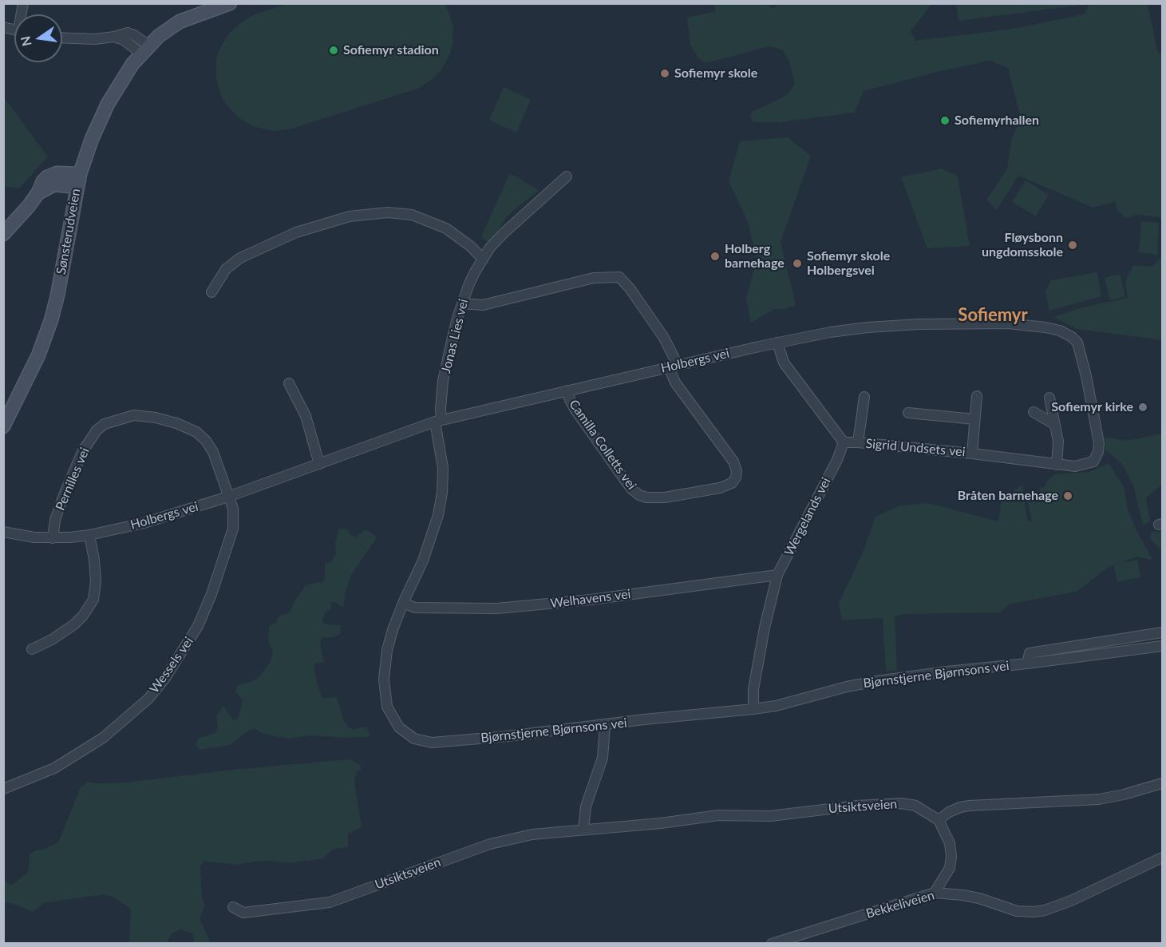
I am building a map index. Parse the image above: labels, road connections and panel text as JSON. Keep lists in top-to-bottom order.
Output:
{
  "streets": {
    "main road": ["Sønsterudveien"],
    "street": [
      "Jonas Lies vei",
      "Holbergs vei",
      "Camilla Colletts vei",
      "Sigrid Undsets vei",
      "Pernilles vei",
      "Wergelands vei",
      "Welhavens vei",
      "Wessels vei",
      "Bjørnstjerne Bjørnsons vei",
      "Utsiktsveien",
      "Bekkeliveien"
    ]
  },
  "crossings": [
    ["Jonas Lies vei", "Holbergs vei"],
    ["Jonas Lies vei", "Bjørnstjerne Bjørnsons vei"],
    ["Holbergs vei", "Camilla Colletts vei"],
    ["Holbergs vei", "Sigrid Undsets vei"],
    ["Holbergs vei", "Pernilles vei"],
    ["Holbergs vei", "Wessels vei"],
    ["Holbergs vei", "Bjørnstjerne Bjørnsons vei"],
    ["Sigrid Undsets vei", "Wergelands vei"],
    ["Pernilles vei", "Wessels vei"],
    ["Wergelands vei", "Welhavens vei"],
    ["Wergelands vei", "Bjørnstjerne Bjørnsons vei"],
    ["Welhavens vei", "Bjørnstjerne Bjørnsons vei"]
  ],
  "districts": ["Sofiemyr"],
  "places": [
    "Sofiemyr stadion",
    "Sofiemyr skole",
    "Sofiemyrhallen",
    "Fløysbonn ungdomsskole",
    "Holberg barnehage",
    "Sofiemyr skole Holbergsvei",
    "Sofiemyr kirke",
    "Bråten barnehage"
  ],
  "north": "left"
}
